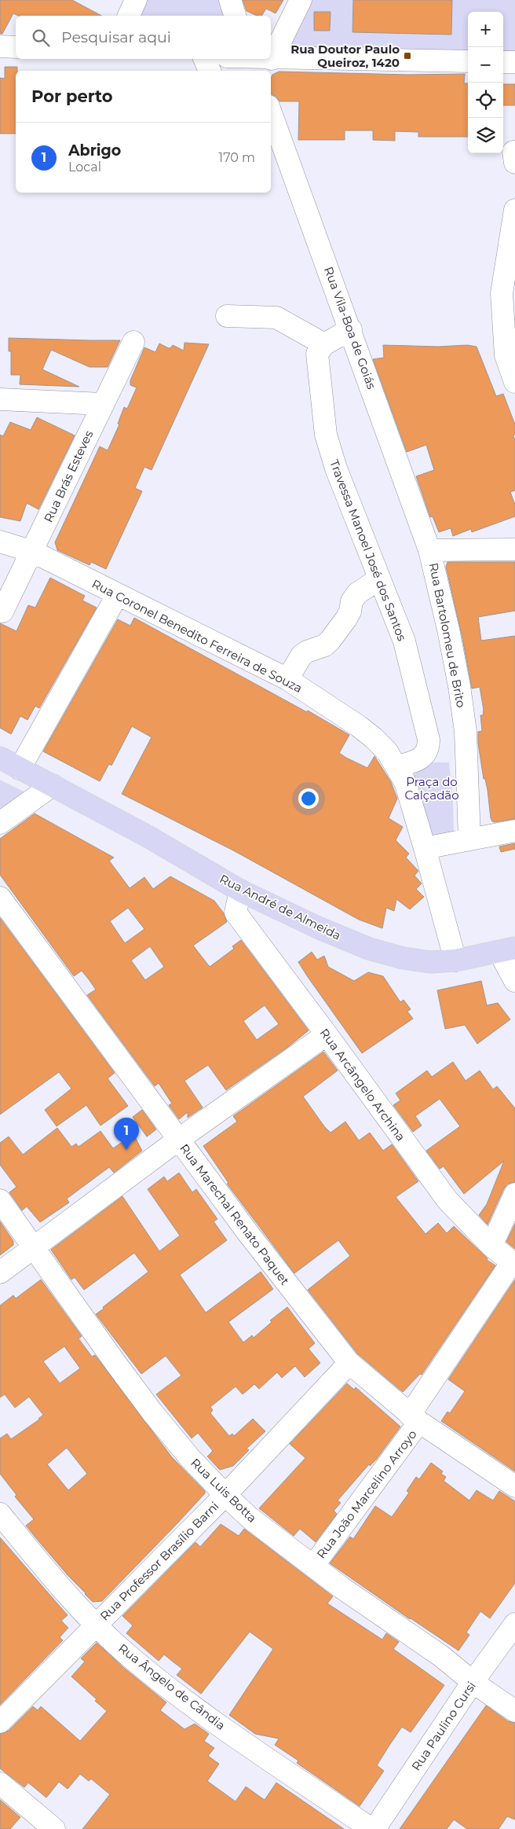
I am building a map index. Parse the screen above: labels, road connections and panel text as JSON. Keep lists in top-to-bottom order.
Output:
{
  "streets": {
    "main road": ["Rua André de Almeida"],
    "street": [
      "Rua Vila-Boa de Goiás",
      "Rua Brás Esteves",
      "Travessa Manoel José dos Santos",
      "Rua Bartolomeu de Brito",
      "Rua Coronel Benedito Ferreira de Souza",
      "Rua Arcângelo Archina",
      "Rua Marechal Renato Paquet",
      "Rua Luis Botta",
      "Rua João Marcelino Arroyo",
      "Rua Professor Brasílio Barni",
      "Rua Ângelo de Cândia",
      "Rua Paulino Cursi"
    ]
  },
  "crossings": [
    ["Rua Vila-Boa de Goiás", "Rua Bartolomeu de Brito"],
    ["Rua Brás Esteves", "Rua Coronel Benedito Ferreira de Souza"],
    ["Travessa Manoel José dos Santos", "Rua Coronel Benedito Ferreira de Souza"],
    ["Rua Coronel Benedito Ferreira de Souza", "Rua André de Almeida"],
    ["Rua André de Almeida", "Rua Arcângelo Archina"],
    ["Rua Arcângelo Archina", "Rua João Marcelino Arroyo"],
    ["Rua Marechal Renato Paquet", "Rua João Marcelino Arroyo"],
    ["Rua Marechal Renato Paquet", "Rua Professor Brasílio Barni"],
    ["Rua Luis Botta", "Rua João Marcelino Arroyo"],
    ["Rua Luis Botta", "Rua Professor Brasílio Barni"],
    ["Rua Luis Botta", "Rua Paulino Cursi"],
    ["Rua Professor Brasílio Barni", "Rua Ângelo de Cândia"],
    ["Rua Ângelo de Cândia", "Rua Paulino Cursi"]
  ],
  "parks": ["Praça do Calçadão"],
  "places": {
    "transit": ["Rua Doutor Paulo Queiroz, 1420"]
  },
  "page": {
    "map_buttons": ["+", "−"],
    "search": "Pesquisar aqui",
    "heading": "Por perto",
    "list": [
      {
        "mark": "1",
        "name": "Abrigo",
        "note": "Local",
        "value": "170 m"
      }
    ],
    "pins": "1"
  }
}
